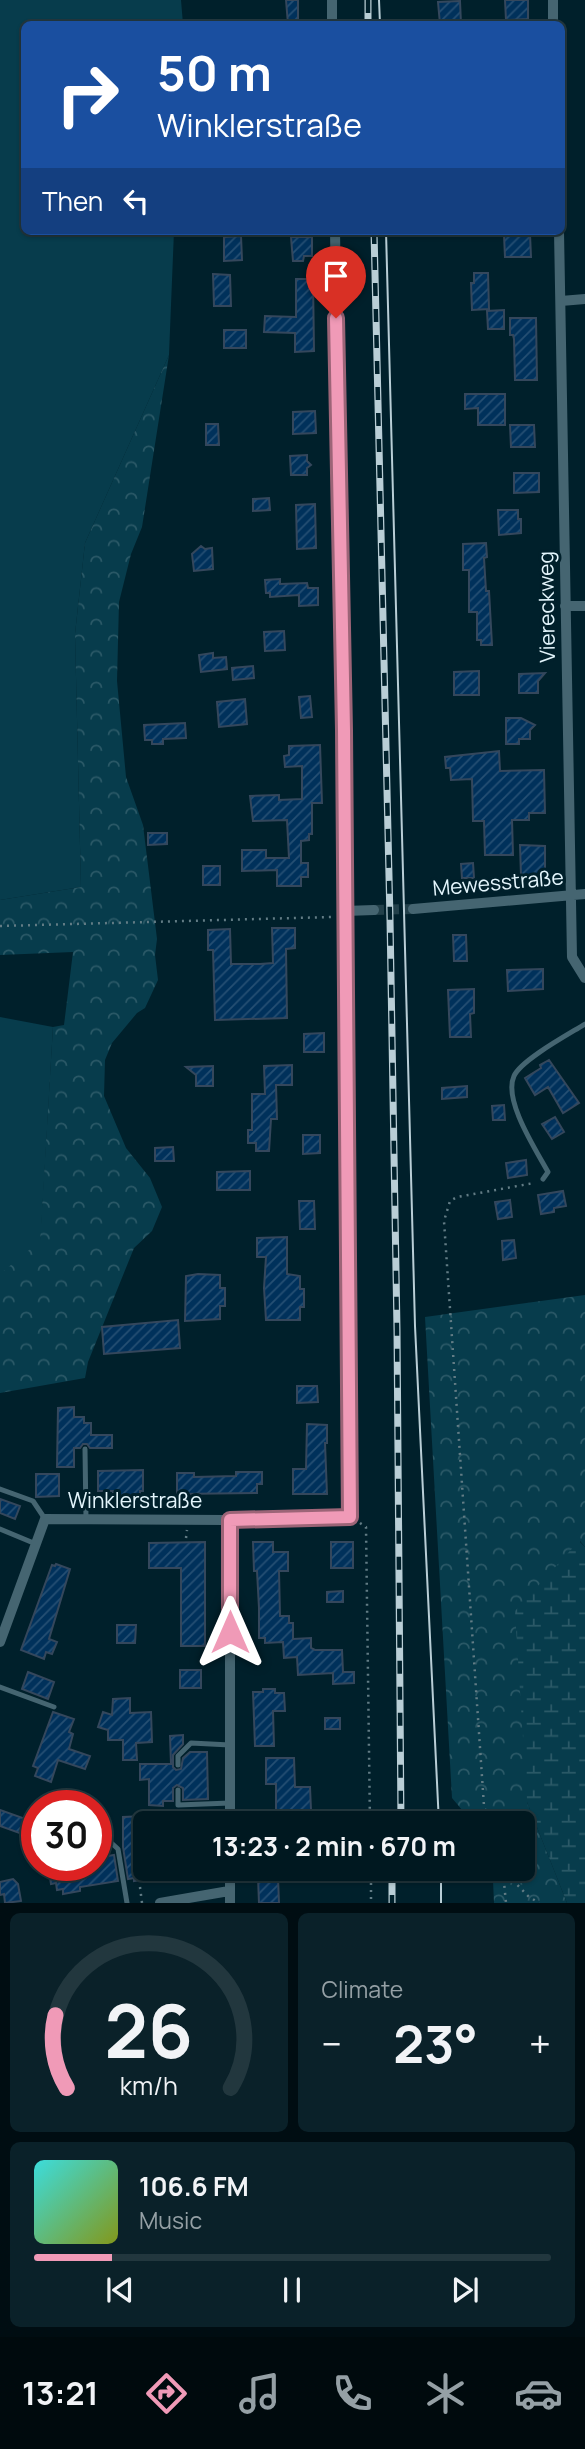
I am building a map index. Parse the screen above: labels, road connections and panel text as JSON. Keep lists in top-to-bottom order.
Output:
{
  "streets": {
    "street": ["Viereckweg", "Mewesstraße", "Winklerstraße"]
  },
  "crossings": [
    ["Viereckweg", "Mewesstraße"]
  ],
  "page": {
    "turn": ["50 m", "Winklerstraße"],
    "then": "Then",
    "limit": "30",
    "trip": "13:23 · 2 min · 670 m",
    "tile": "Climate",
    "heat": ["−", "23°", "+"],
    "song": ["106.6 FM", "Music"],
    "tabs": "13:21",
    "gauge": ["26", "km/h"]
  }
}
